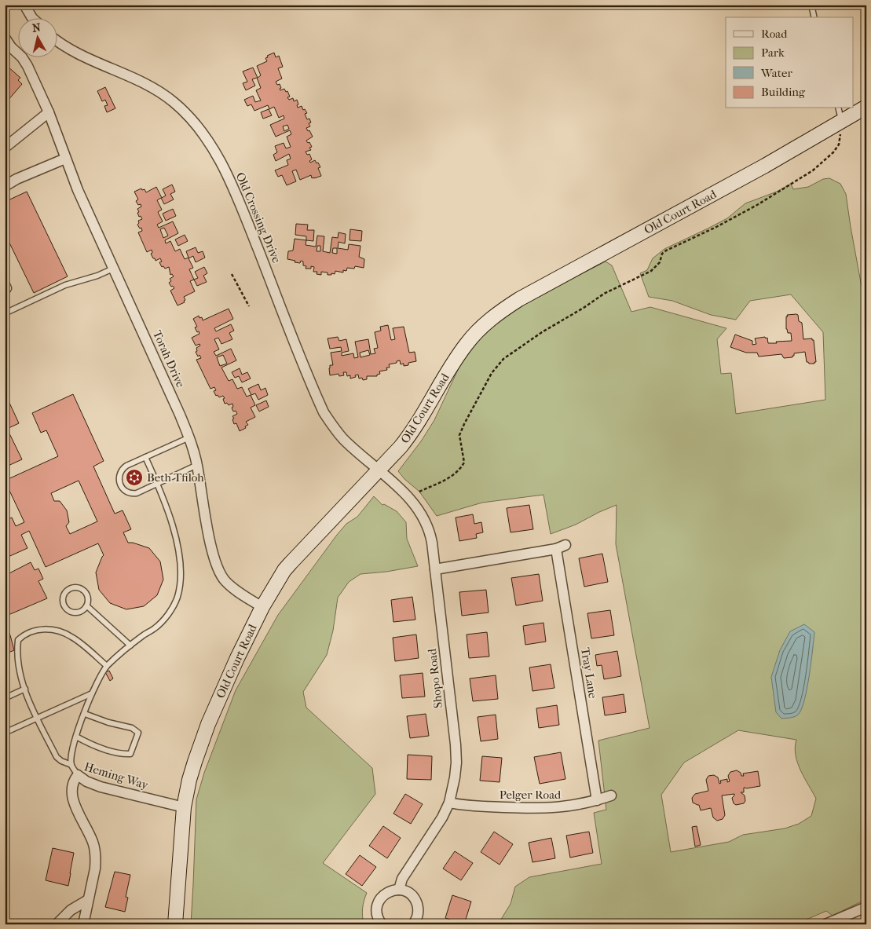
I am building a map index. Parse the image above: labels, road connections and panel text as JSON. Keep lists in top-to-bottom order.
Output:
{
  "streets": {
    "main road": ["Old Court Road"],
    "street": [
      "Old Crossing Drive",
      "Torah Drive",
      "Tray Lane",
      "Shopo Road",
      "Heming Way",
      "Pelger Road"
    ]
  },
  "crossings": [
    ["Old Court Road", "Old Crossing Drive"],
    ["Old Court Road", "Torah Drive"],
    ["Old Court Road", "Shopo Road"],
    ["Old Court Road", "Heming Way"],
    ["Old Crossing Drive", "Shopo Road"],
    ["Tray Lane", "Shopo Road"],
    ["Tray Lane", "Pelger Road"],
    ["Shopo Road", "Pelger Road"]
  ],
  "places": {
    "synagogue": ["Beth Tfiloh"]
  },
  "legend": [
    "Road",
    "Park",
    "Water",
    "Building"
  ],
  "north": "top"
}
